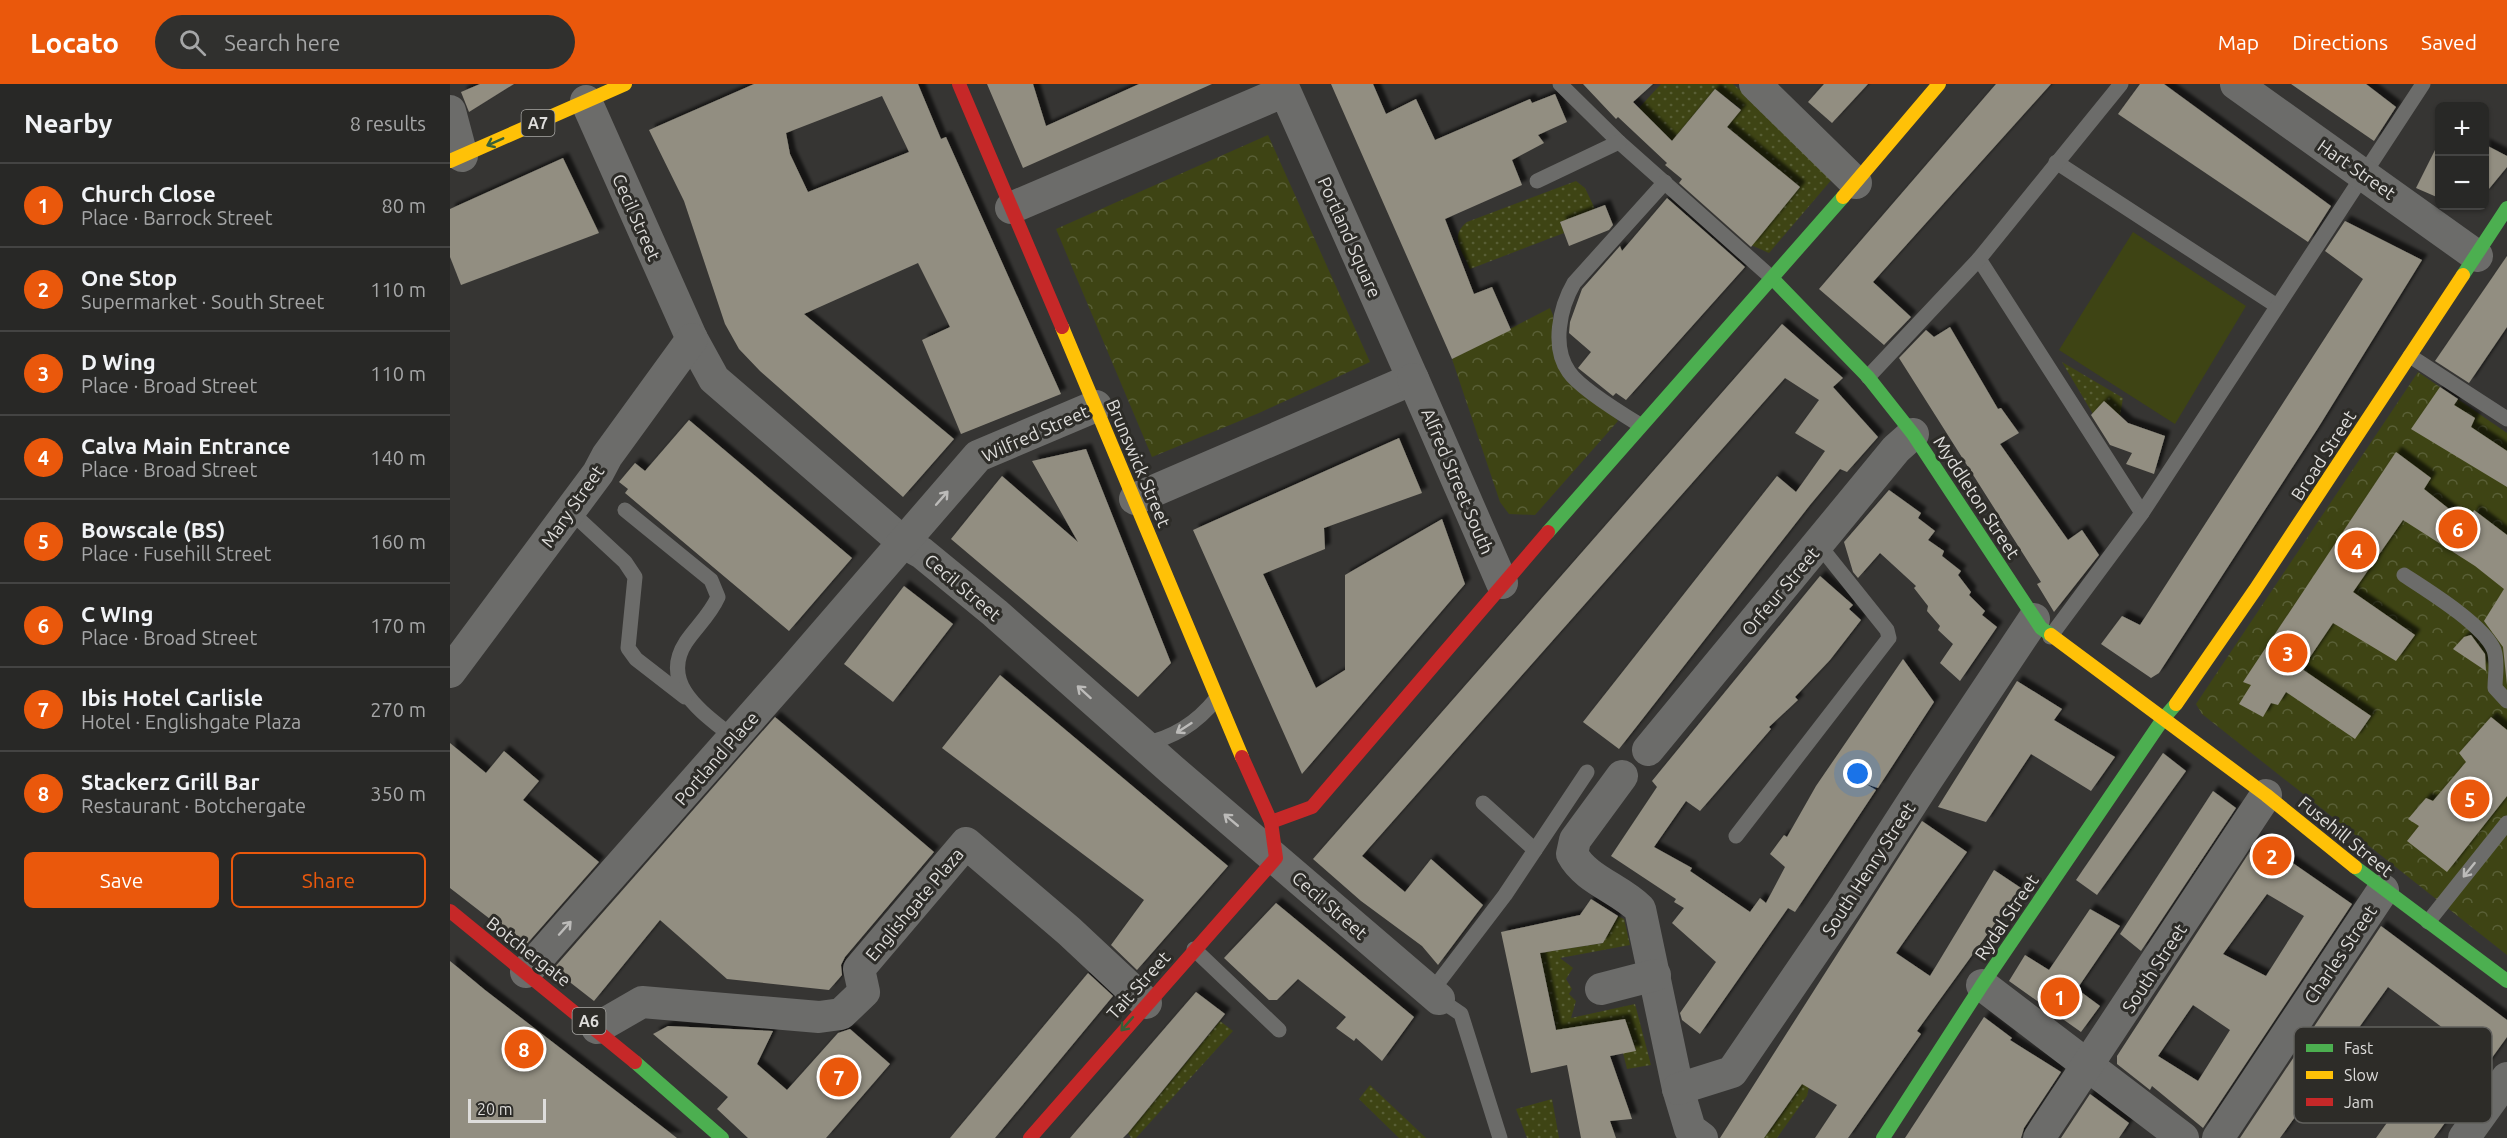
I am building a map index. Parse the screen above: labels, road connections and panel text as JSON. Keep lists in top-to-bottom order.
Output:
{
  "streets": {
    "street": [
      "A7",
      "Hart Street",
      "Cecil Street",
      "Portland Square",
      "Wilfred Street",
      "Broad Street",
      "Brunswick Street",
      "Alfred Street South",
      "Myddleton Street",
      "Mary Street",
      "Orfeur Street",
      "Portland Place",
      "Fusehill Street",
      "South Henry Street",
      "Englishgate Plaza",
      "Rydal Street",
      "Botchergate",
      "Charles Street",
      "South Street",
      "Tait Street",
      "A6"
    ]
  },
  "crossings": [
    ["A7", "Cecil Street"],
    ["Hart Street", "Broad Street"],
    ["Cecil Street", "Wilfred Street"],
    ["Cecil Street", "Brunswick Street"],
    ["Cecil Street", "Mary Street"],
    ["Cecil Street", "Portland Place"],
    ["Cecil Street", "Tait Street"],
    ["Portland Square", "Brunswick Street"],
    ["Portland Square", "Alfred Street South"],
    ["Wilfred Street", "Brunswick Street"],
    ["Wilfred Street", "Portland Place"],
    ["Broad Street", "Myddleton Street"],
    ["Broad Street", "Fusehill Street"],
    ["Broad Street", "Rydal Street"],
    ["Brunswick Street", "Tait Street"],
    ["Myddleton Street", "Orfeur Street"],
    ["Myddleton Street", "Fusehill Street"],
    ["Myddleton Street", "South Henry Street"],
    ["Myddleton Street", "Rydal Street"],
    ["Portland Place", "Botchergate"],
    ["Fusehill Street", "Rydal Street"],
    ["Fusehill Street", "Charles Street"],
    ["Fusehill Street", "South Street"],
    ["Englishgate Plaza", "Botchergate"],
    ["Englishgate Plaza", "Tait Street"]
  ],
  "one_way": [
    "Cecil Street",
    "Wilfred Street",
    "Portland Place",
    "Tait Street"
  ],
  "legend": ["Fast", "Slow", "Jam"],
  "scale_bar": "20 m",
  "page": {
    "header": "Locato",
    "search": "Search here",
    "nav": ["Map", "Directions", "Saved"],
    "heading": ["Nearby", "8 results"],
    "map_buttons": ["+", "−"],
    "list": [
      {
        "mark": "1",
        "name": "Church Close",
        "note": "Place · Barrock Street",
        "value": "80 m"
      },
      {
        "mark": "2",
        "name": "One Stop",
        "note": "Supermarket · South Street",
        "value": "110 m"
      },
      {
        "mark": "3",
        "name": "D Wing",
        "note": "Place · Broad Street",
        "value": "110 m"
      },
      {
        "mark": "4",
        "name": "Calva Main Entrance",
        "note": "Place · Broad Street",
        "value": "140 m"
      },
      {
        "mark": "5",
        "name": "Bowscale (BS)",
        "note": "Place · Fusehill Street",
        "value": "160 m"
      },
      {
        "mark": "6",
        "name": "C WIng",
        "note": "Place · Broad Street",
        "value": "170 m"
      },
      {
        "mark": "7",
        "name": "Ibis Hotel Carlisle",
        "note": "Hotel · Englishgate Plaza",
        "value": "270 m"
      },
      {
        "mark": "8",
        "name": "Stackerz Grill Bar",
        "note": "Restaurant · Botchergate",
        "value": "350 m"
      }
    ],
    "pins": [
      "6",
      "4",
      "3",
      "5",
      "2",
      "1",
      "8",
      "7"
    ],
    "buttons": ["Save", "Share"],
    "scale": "20 m"
  }
}
